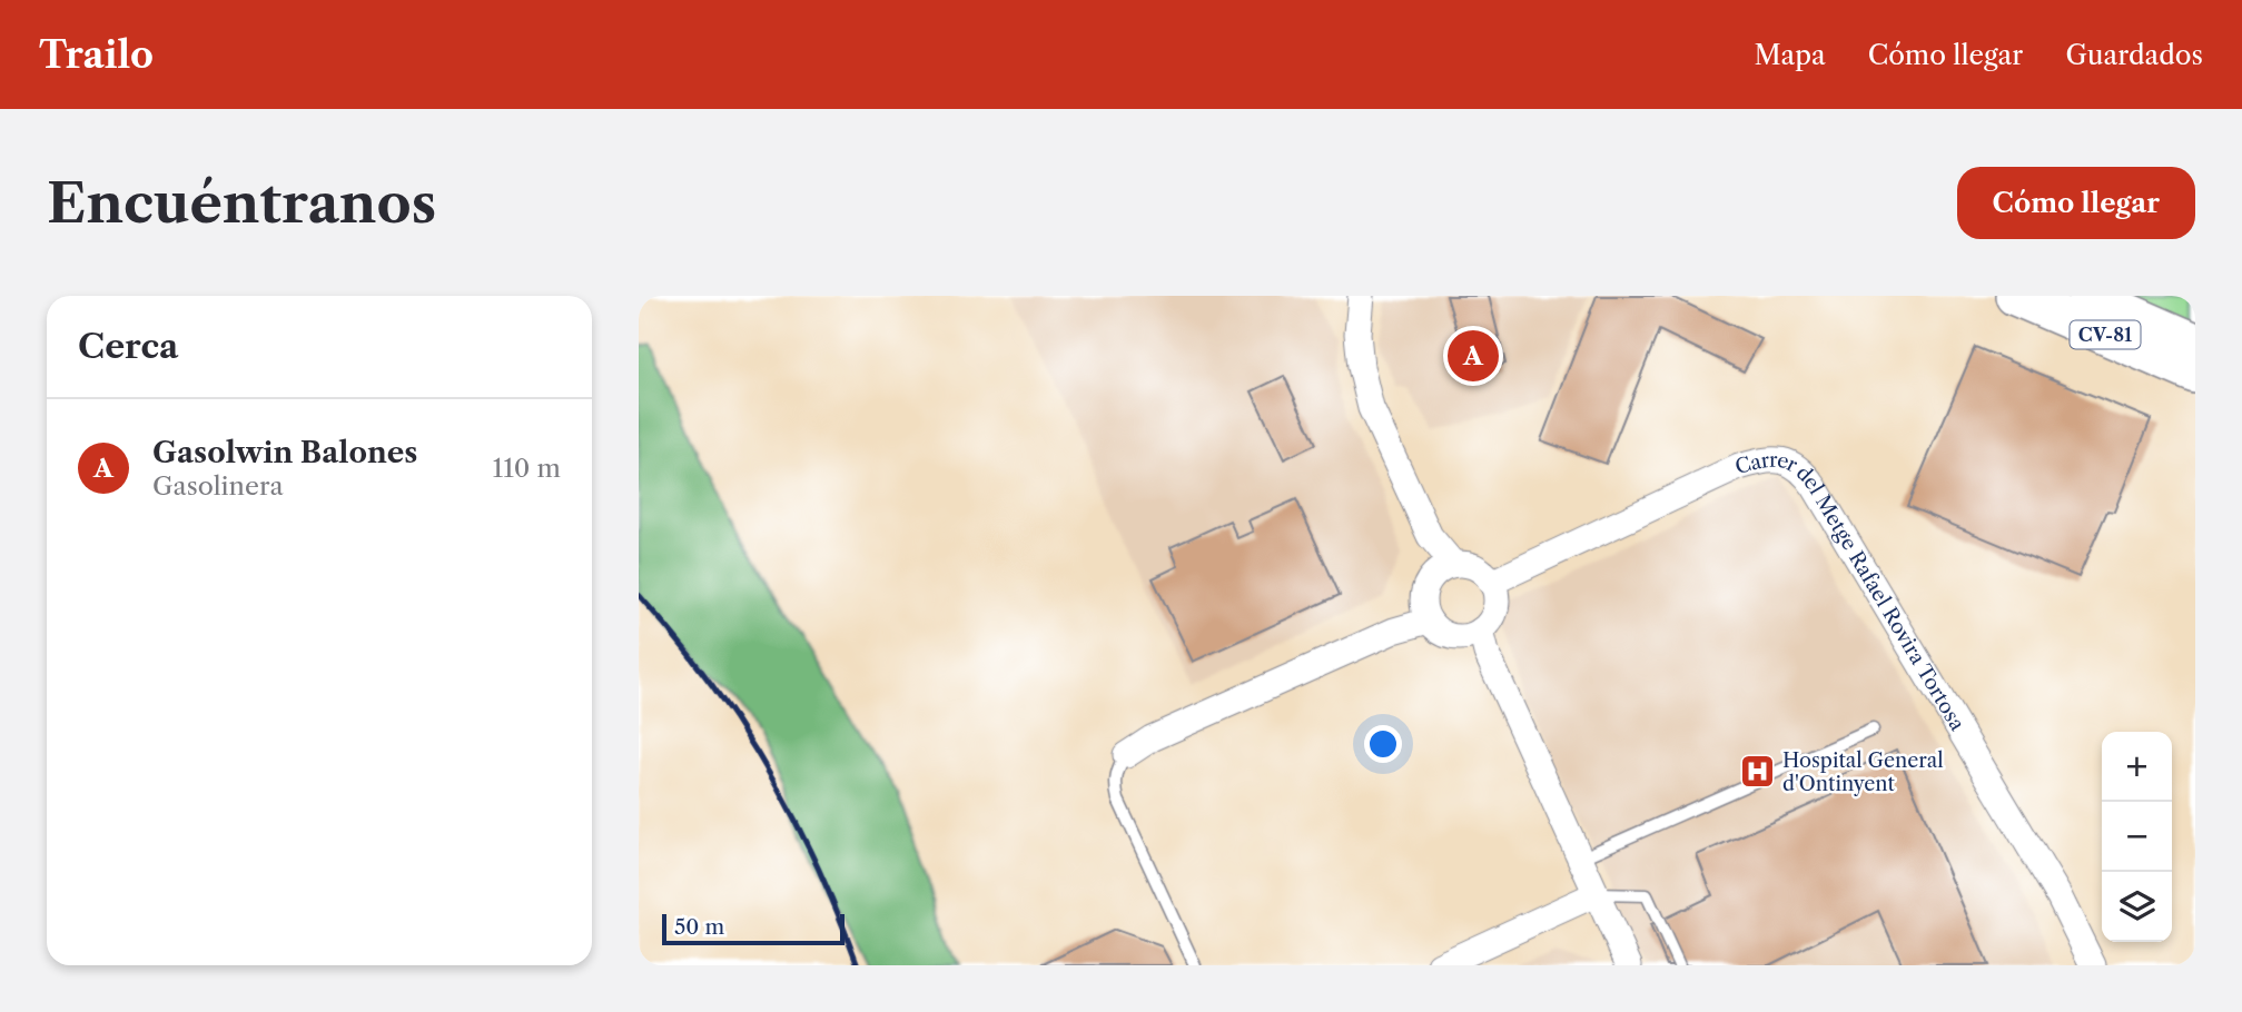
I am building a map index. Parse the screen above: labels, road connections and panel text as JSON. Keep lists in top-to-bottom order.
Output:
{
  "streets": {
    "main road": ["CV-81"],
    "street": ["Carrer del Metge Rafael Rovira Tortosa"]
  },
  "places": {
    "hospital": ["Hospital General d'Ontinyent"]
  },
  "scale_bar": "50 m",
  "page": {
    "header": "Trailo",
    "nav": ["Mapa", "Cómo llegar", "Guardados"],
    "buttons": "Cómo llegar",
    "title": "Encuéntranos",
    "heading": "Cerca",
    "pins": "A",
    "list": [
      {
        "mark": "A",
        "name": "Gasolwin Balones",
        "note": "Gasolinera",
        "value": "110 m"
      }
    ],
    "map_buttons": ["+", "−"],
    "scale": "50 m"
  }
}
